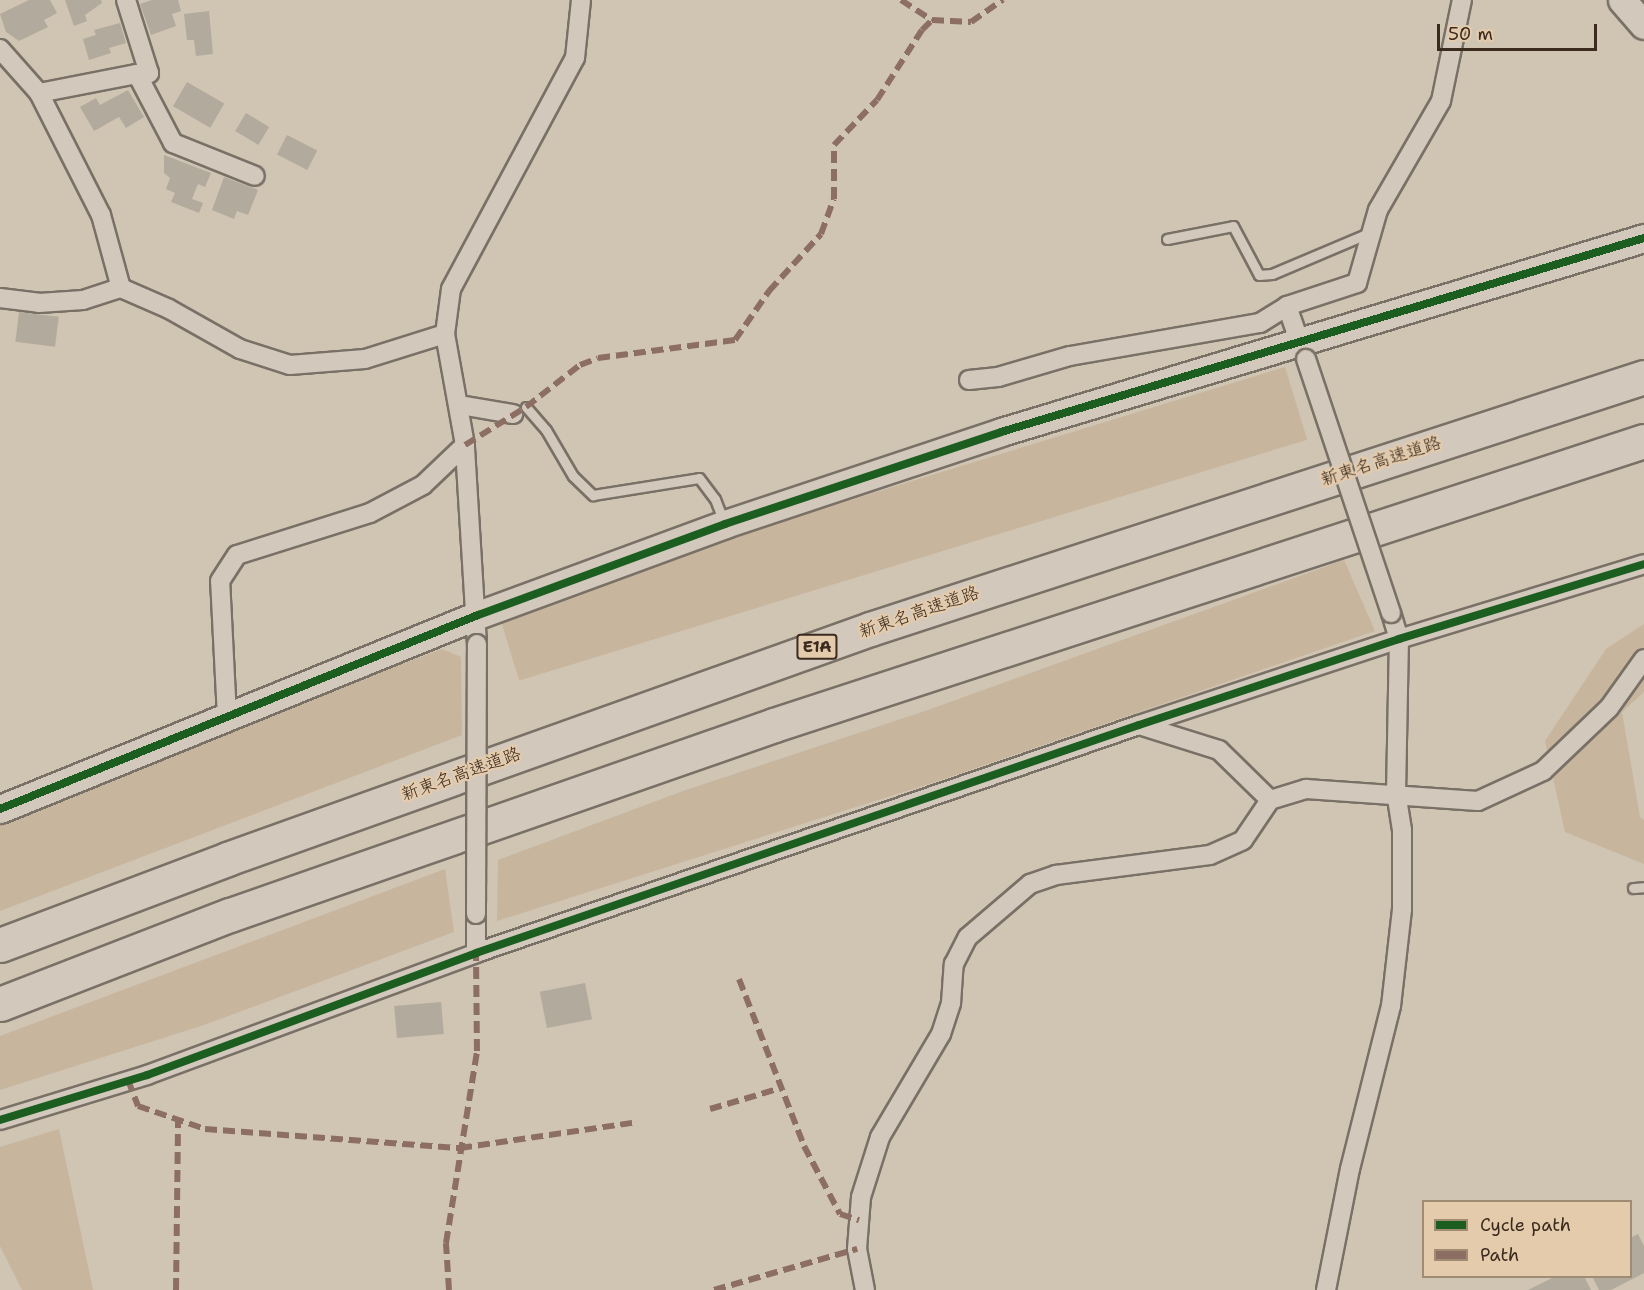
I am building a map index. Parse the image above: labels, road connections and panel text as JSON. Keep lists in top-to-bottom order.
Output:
{
  "streets": {
    "highway": ["新東名高速道路", "E1A"]
  },
  "legend": ["Cycle path", "Path"],
  "scale_bar": "50 m"
}
